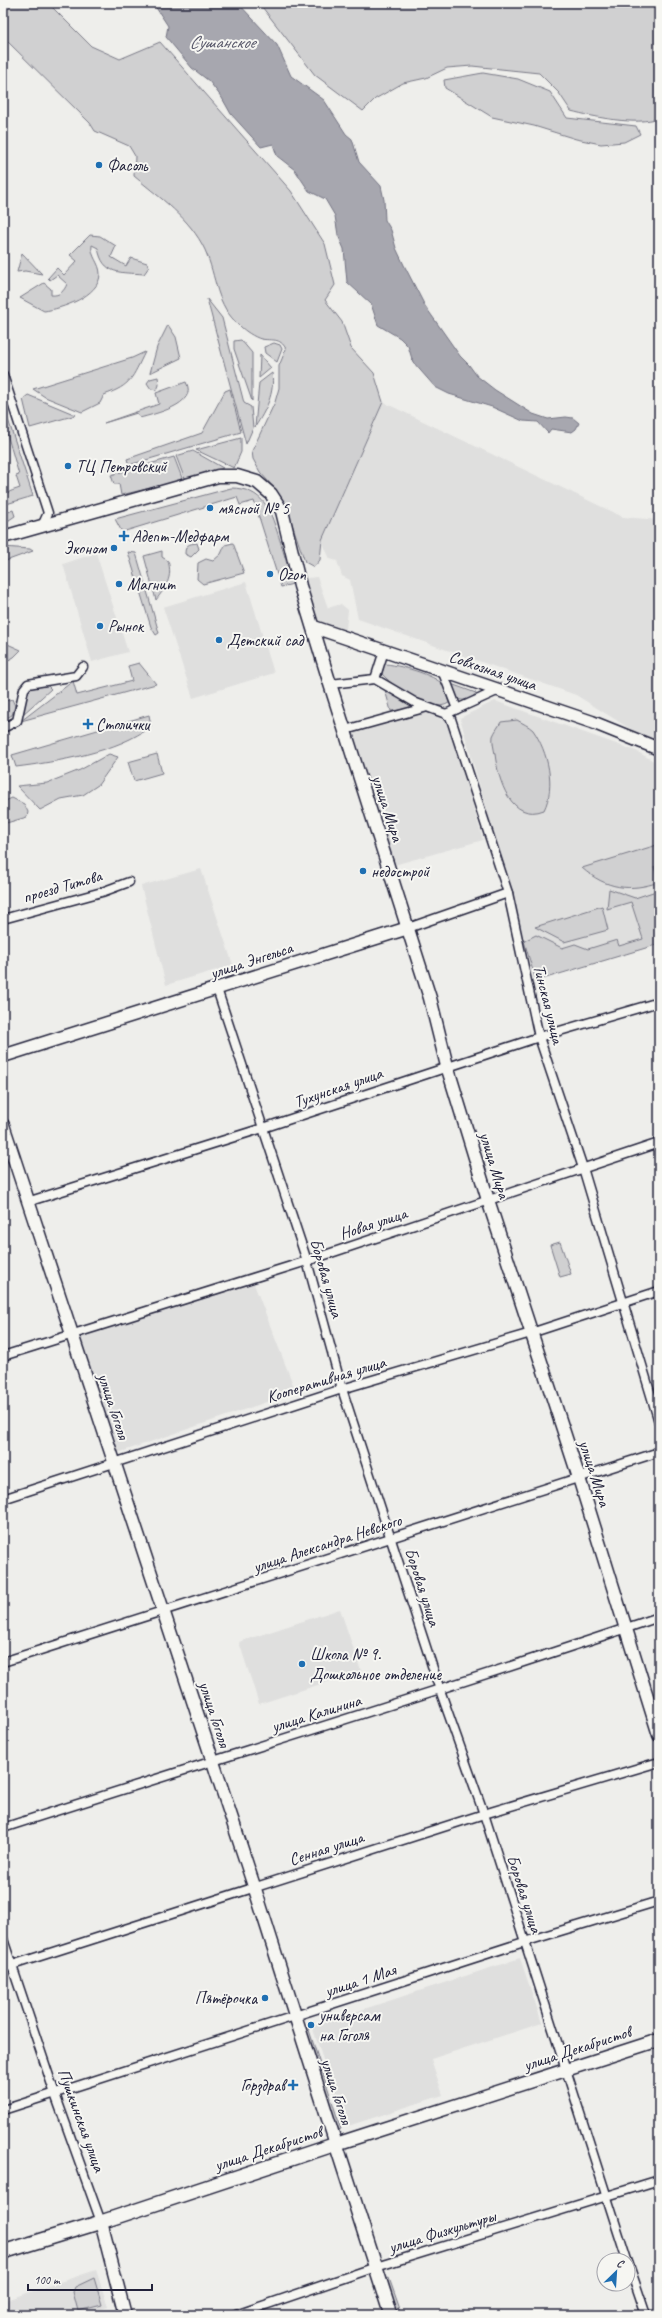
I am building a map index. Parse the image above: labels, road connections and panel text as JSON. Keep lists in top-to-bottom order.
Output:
{
  "streets": {
    "main road": [
      "Совхозная улица",
      "улица Мира",
      "улица Энгельса",
      "улица Гоголя",
      "улица Декабристов",
      "Пушкинская улица"
    ],
    "street": [
      "проезд Титова",
      "Тинская улица",
      "Тухунская улица",
      "Новая улица",
      "Боровая улица",
      "Кооперативная улица",
      "улица Александра Невского",
      "улица Калинина",
      "Сенная улица",
      "улица 1 Мая",
      "улица Физкультуры"
    ]
  },
  "crossings": [
    ["Совхозная улица", "улица Мира"],
    ["улица Мира", "улица Энгельса"],
    ["улица Мира", "Тухунская улица"],
    ["улица Мира", "Новая улица"],
    ["улица Мира", "Кооперативная улица"],
    ["улица Мира", "улица Александра Невского"],
    ["улица Мира", "улица Калинина"],
    ["улица Энгельса", "Тинская улица"],
    ["улица Энгельса", "Боровая улица"],
    ["Тинская улица", "Тухунская улица"],
    ["Тинская улица", "Новая улица"],
    ["Тинская улица", "Кооперативная улица"],
    ["Тухунская улица", "Боровая улица"],
    ["Тухунская улица", "улица Гоголя"],
    ["Новая улица", "Боровая улица"],
    ["Новая улица", "улица Гоголя"],
    ["Боровая улица", "Кооперативная улица"],
    ["Боровая улица", "улица Александра Невского"],
    ["Боровая улица", "улица Калинина"],
    ["Боровая улица", "Сенная улица"],
    ["Боровая улица", "улица 1 Мая"],
    ["Боровая улица", "улица Декабристов"],
    ["Боровая улица", "улица Физкультуры"],
    ["Кооперативная улица", "улица Гоголя"],
    ["улица Гоголя", "улица Александра Невского"],
    ["улица Гоголя", "улица Калинина"],
    ["улица Гоголя", "Сенная улица"],
    ["улица Гоголя", "улица 1 Мая"],
    ["улица Гоголя", "улица Декабристов"],
    ["улица Гоголя", "улица Физкультуры"],
    ["Сенная улица", "Пушкинская улица"],
    ["улица 1 Мая", "Пушкинская улица"],
    ["улица Декабристов", "Пушкинская улица"]
  ],
  "water": ["Сушанское"],
  "places": {
    "other": [
      "Фасоль",
      "ТЦ Петровский",
      "мясной № 5",
      "Эконом",
      "Ozon",
      "Магнит",
      "Рынок",
      "Детский сад",
      "недострой",
      "Школа № 9. Дошкольное отделение",
      "Пятёрочка",
      "универсам на Гоголя"
    ],
    "health": ["Адепт-Медфарм", "Столички", "Горздрав"]
  },
  "scale_bar": "100 m",
  "north": "top right"
}
